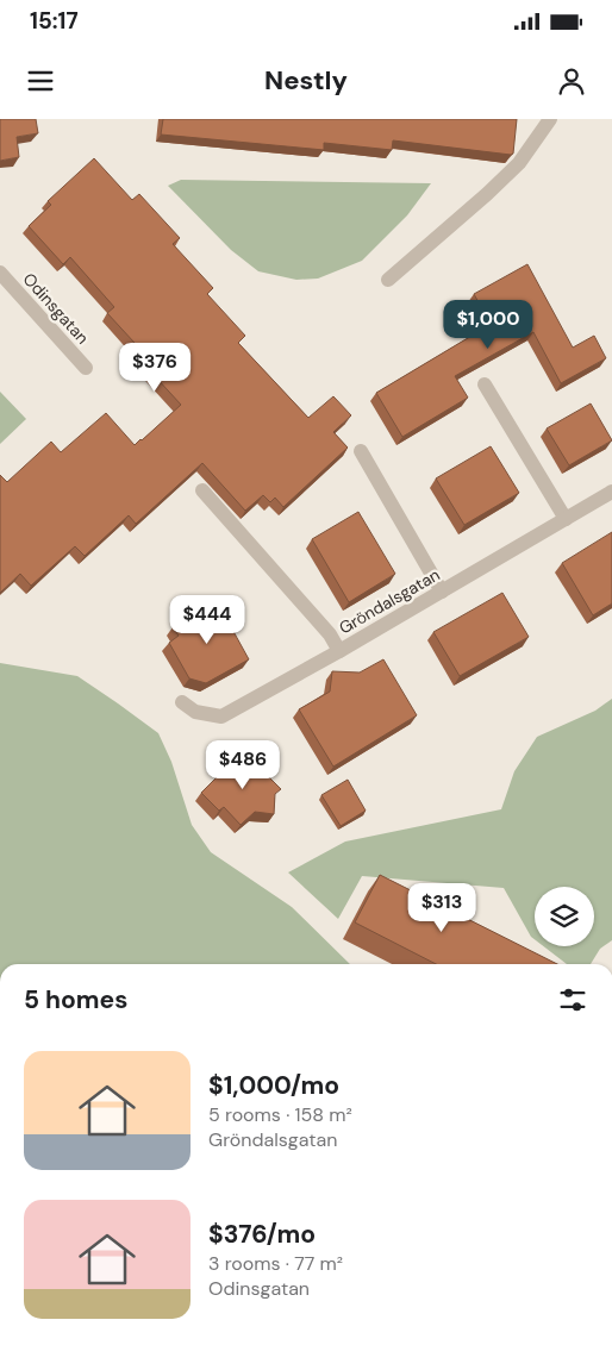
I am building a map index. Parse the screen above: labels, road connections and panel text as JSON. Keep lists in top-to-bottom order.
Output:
{
  "streets": {
    "street": ["Odinsgatan", "Gröndalsgatan"]
  },
  "page": {
    "status": "15:17",
    "header": "Nestly",
    "price": [
      "$1,000",
      "$376",
      "$444",
      "$486",
      "$313"
    ],
    "heading": "5 homes",
    "list": [
      {
        "name": "$1,000/mo",
        "note": "5 rooms · 158 m² · Gröndalsgatan"
      },
      {
        "name": "$376/mo",
        "note": "3 rooms · 77 m² · Odinsgatan"
      }
    ]
  }
}
